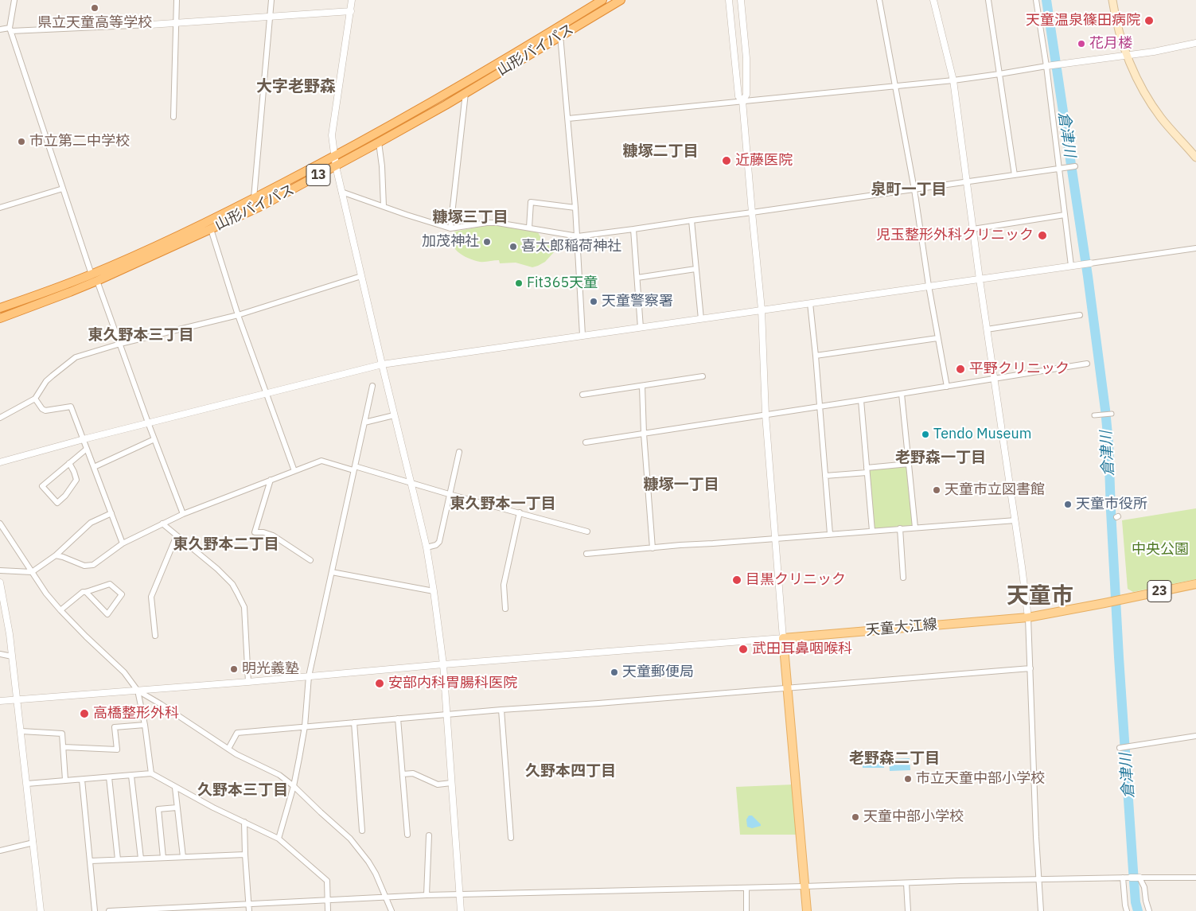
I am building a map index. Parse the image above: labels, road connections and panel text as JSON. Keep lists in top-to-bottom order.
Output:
{
  "streets": {
    "highway": ["山形バイパス", "13"],
    "main road": ["23", "天童大江線"]
  },
  "districts": [
    "大字老野森",
    "糠塚二丁目",
    "泉町一丁目",
    "糠塚三丁目",
    "東久野本三丁目",
    "老野森一丁目",
    "糠塚一丁目",
    "東久野本一丁目",
    "東久野本二丁目",
    "天童市",
    "老野森二丁目",
    "久野本四丁目",
    "久野本三丁目"
  ],
  "water": ["倉津川"],
  "parks": ["中央公園"],
  "places": [
    "県立天童高等学校",
    "天童温泉篠田病院",
    "花月楼",
    "市立第二中学校",
    "近藤医院",
    "児玉整形外科クリニック",
    "加茂神社",
    "喜太郎稲荷神社",
    "Fit365天童",
    "天童警察署",
    "平野クリニック",
    "Tendo Museum",
    "天童市立図書館",
    "天童市役所",
    "目黒クリニック",
    "武田耳鼻咽喉科",
    "明光義塾",
    "天童郵便局",
    "安部内科胃腸科医院",
    "高橋整形外科",
    "市立天童中部小学校",
    "天童中部小学校"
  ]
}
